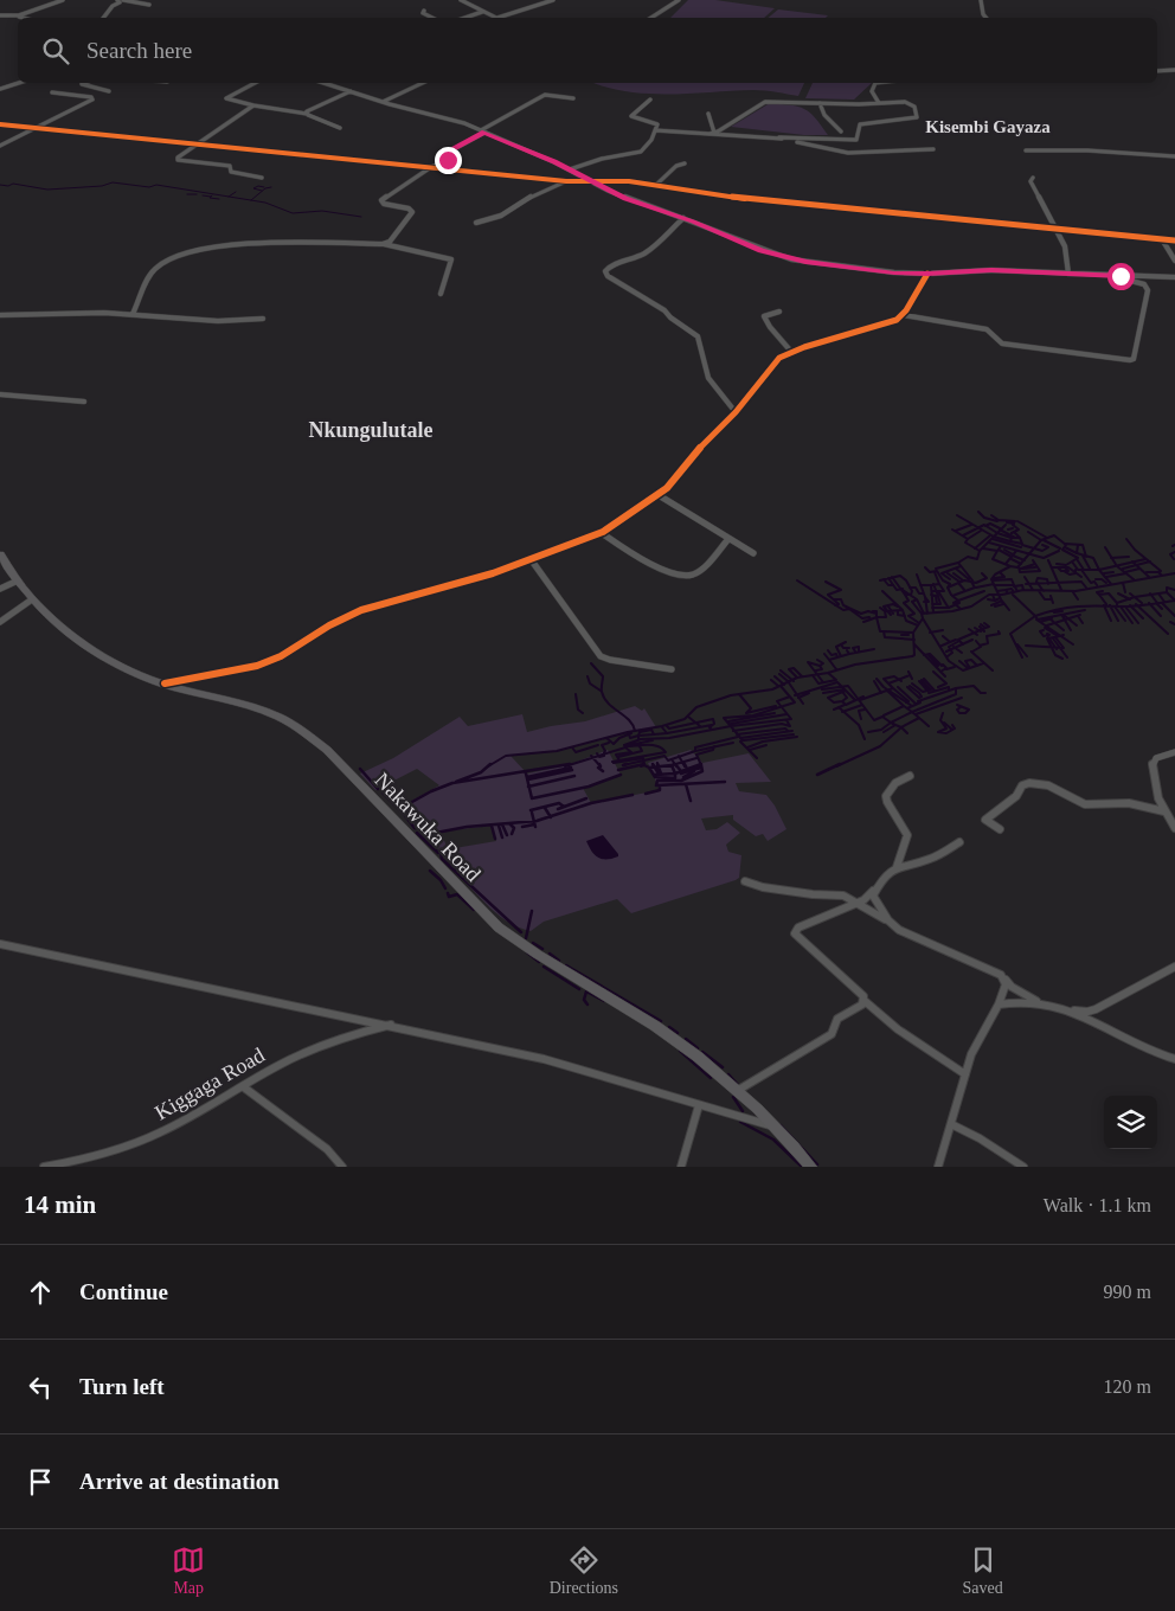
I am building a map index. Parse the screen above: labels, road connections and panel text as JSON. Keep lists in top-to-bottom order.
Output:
{
  "streets": {
    "main road": ["Nakawuka Road"],
    "street": ["Kiggaga Road"]
  },
  "districts": ["Kisembi Gayaza", "Nkungulutale"],
  "page": {
    "search": "Search here",
    "heading": ["14 min", "Walk · 1.1 km"],
    "list": [
      ["Continue", "990 m"],
      ["Turn left", "120 m"],
      "Arrive at destination"
    ],
    "nav": ["Map", "Directions", "Saved"]
  }
}
